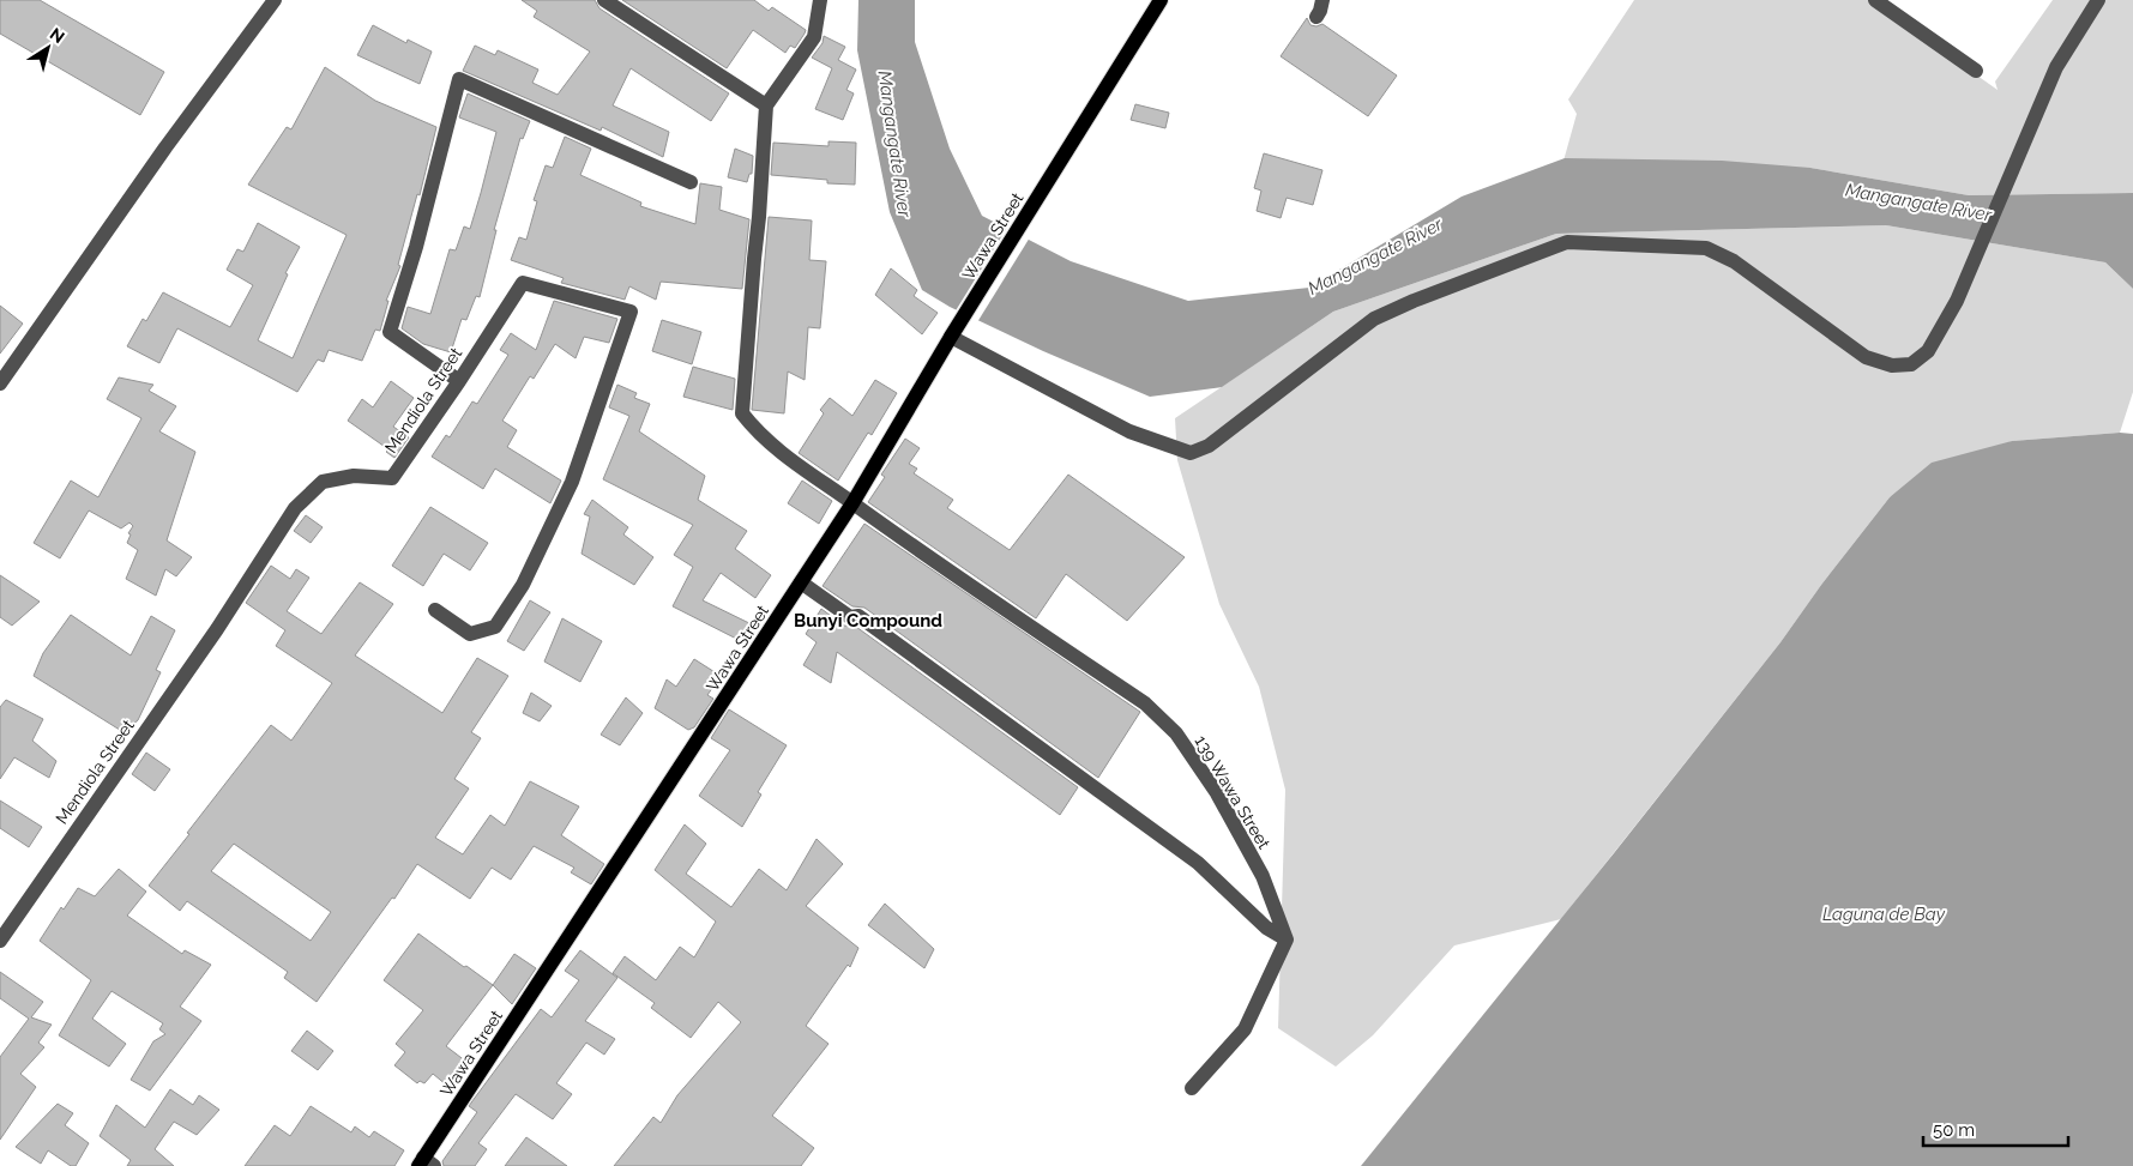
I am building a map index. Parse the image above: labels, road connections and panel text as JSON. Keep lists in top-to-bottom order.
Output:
{
  "streets": {
    "main road": ["Wawa Street"],
    "street": ["Mendiola Street", "139 Wawa Street"]
  },
  "crossings": [
    ["Wawa Street", "139 Wawa Street"]
  ],
  "districts": ["Bunyi Compound"],
  "water": ["Mangangate River", "Laguna de Bay"],
  "scale_bar": "50 m",
  "north": "top right"
}
